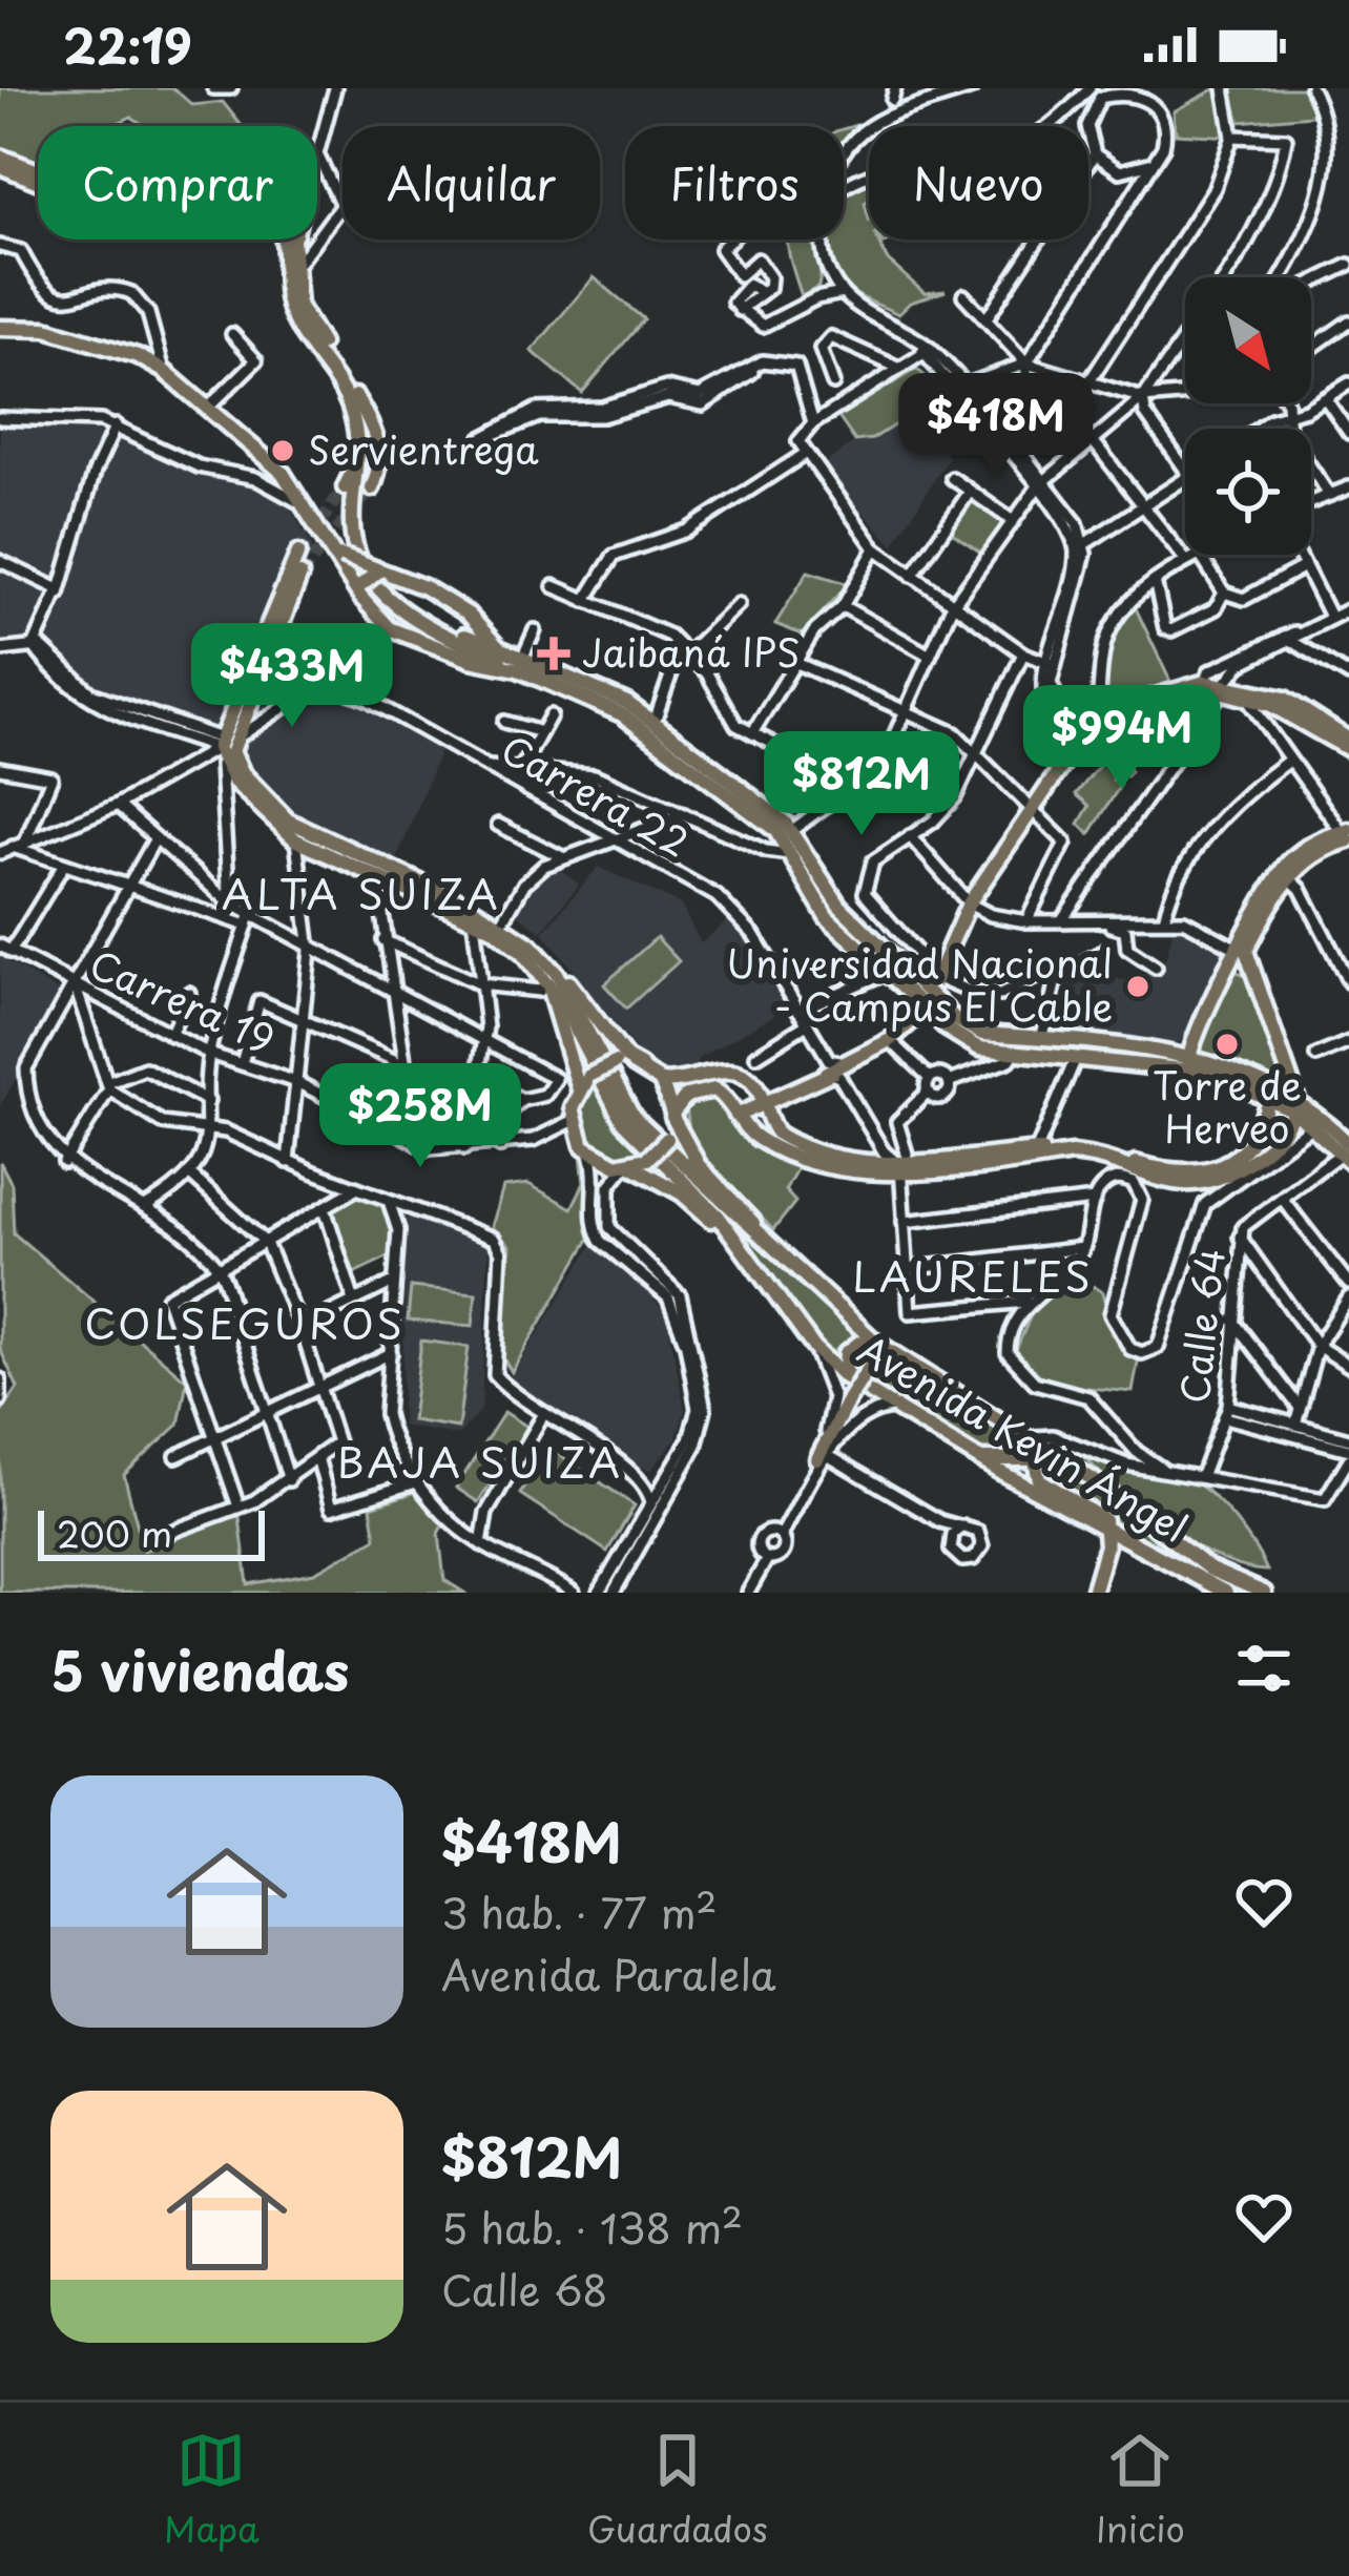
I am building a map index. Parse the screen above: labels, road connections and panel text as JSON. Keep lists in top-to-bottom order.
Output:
{
  "streets": {
    "main road": ["Avenida Kevin Ángel"],
    "street": ["Carrera 22", "Carrera 19", "Calle 64"]
  },
  "districts": [
    "ALTA SUIZA",
    "LAURELES",
    "COLSEGUROS",
    "BAJA SUIZA"
  ],
  "places": {
    "other": ["Servientrega", "Universidad Nacional - Campus El Cable", "Torre de Herveo"],
    "health": ["Jaibaná IPS"]
  },
  "scale_bar": "200 m",
  "north": "bottom right",
  "page": {
    "status": "22:19",
    "chip": [
      "Comprar",
      "Alquilar",
      "Filtros",
      "Nuevo"
    ],
    "price": [
      "$418M",
      "$433M",
      "$994M",
      "$812M",
      "$258M"
    ],
    "scale": "200 m",
    "heading": "5 viviendas",
    "list": [
      {
        "name": "$418M",
        "note": "3 hab. · 77 m² · Avenida Paralela"
      },
      {
        "name": "$812M",
        "note": "5 hab. · 138 m² · Calle 68"
      }
    ],
    "tabs": ["Mapa", "Guardados", "Inicio"]
  }
}
